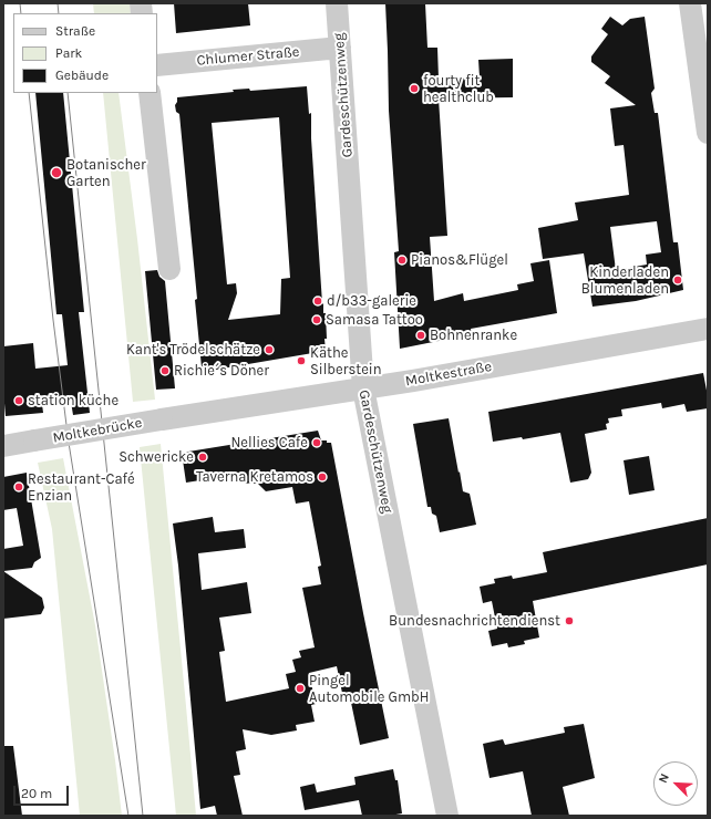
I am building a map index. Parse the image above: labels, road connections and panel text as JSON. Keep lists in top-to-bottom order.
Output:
{
  "streets": {
    "street": [
      "Chlumer Straße",
      "Gardeschützenweg",
      "Moltkestraße",
      "Moltkebrücke"
    ]
  },
  "crossings": [
    ["Chlumer Straße", "Gardeschützenweg"],
    ["Gardeschützenweg", "Moltkestraße"],
    ["Moltkestraße", "Moltkebrücke"]
  ],
  "places": [
    "fourty fit healthclub",
    "Botanischer Garten",
    "Pianos&Flügel",
    "Kinderladen Blumenladen",
    "d/b33-galerie",
    "Samasa Tattoo",
    "Bohnenranke",
    "Kant's Trödelschätze",
    "Käthe Silberstein",
    "Richie´s Döner",
    "station küche",
    "Nellies Cafe",
    "Schwericke",
    "Taverna Kretamos",
    "Restaurant-Café Enzian",
    "Bundesnachrichtendienst",
    "Pingel Automobile GmbH"
  ],
  "legend": ["Straße", "Park", "Gebäude"],
  "scale_bar": "20 m",
  "north": "top left"
}
